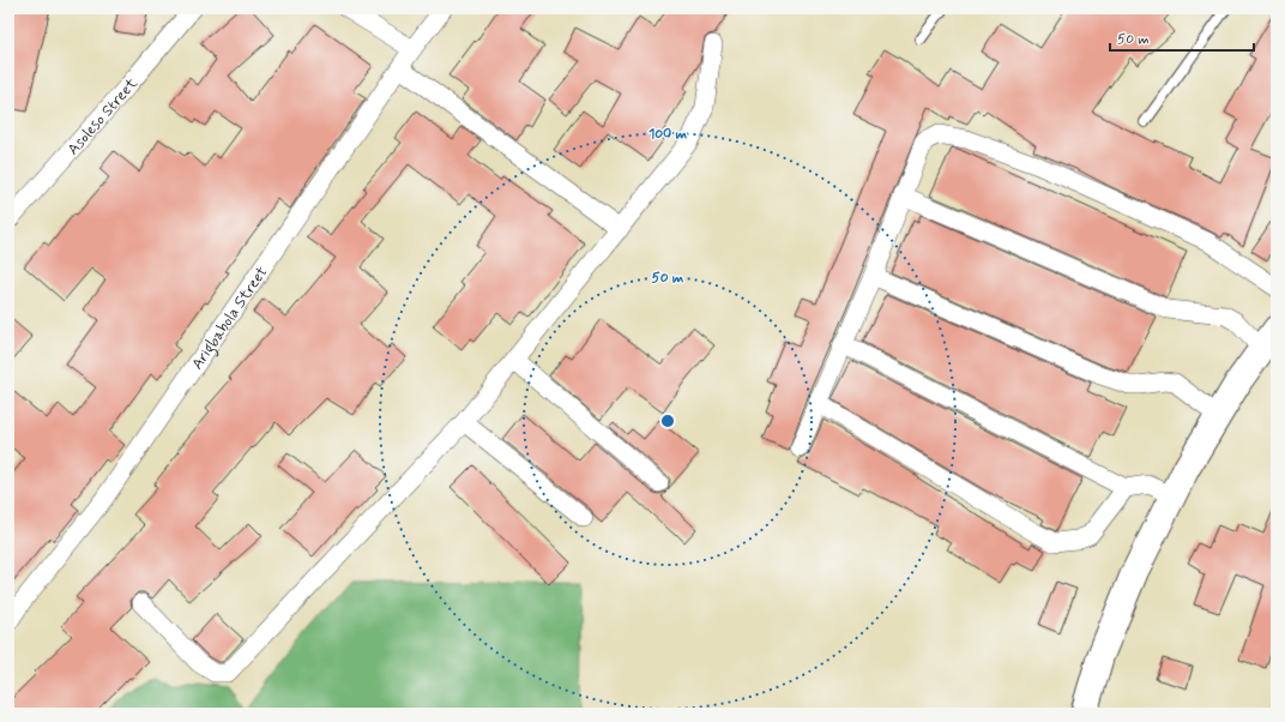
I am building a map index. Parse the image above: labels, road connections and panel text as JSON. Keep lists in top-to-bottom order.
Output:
{
  "streets": {
    "street": ["Asoleso Street", "Arigbabola Street"]
  },
  "scale_bar": "50 m",
  "rings": ["100 m", "50 m"]
}
